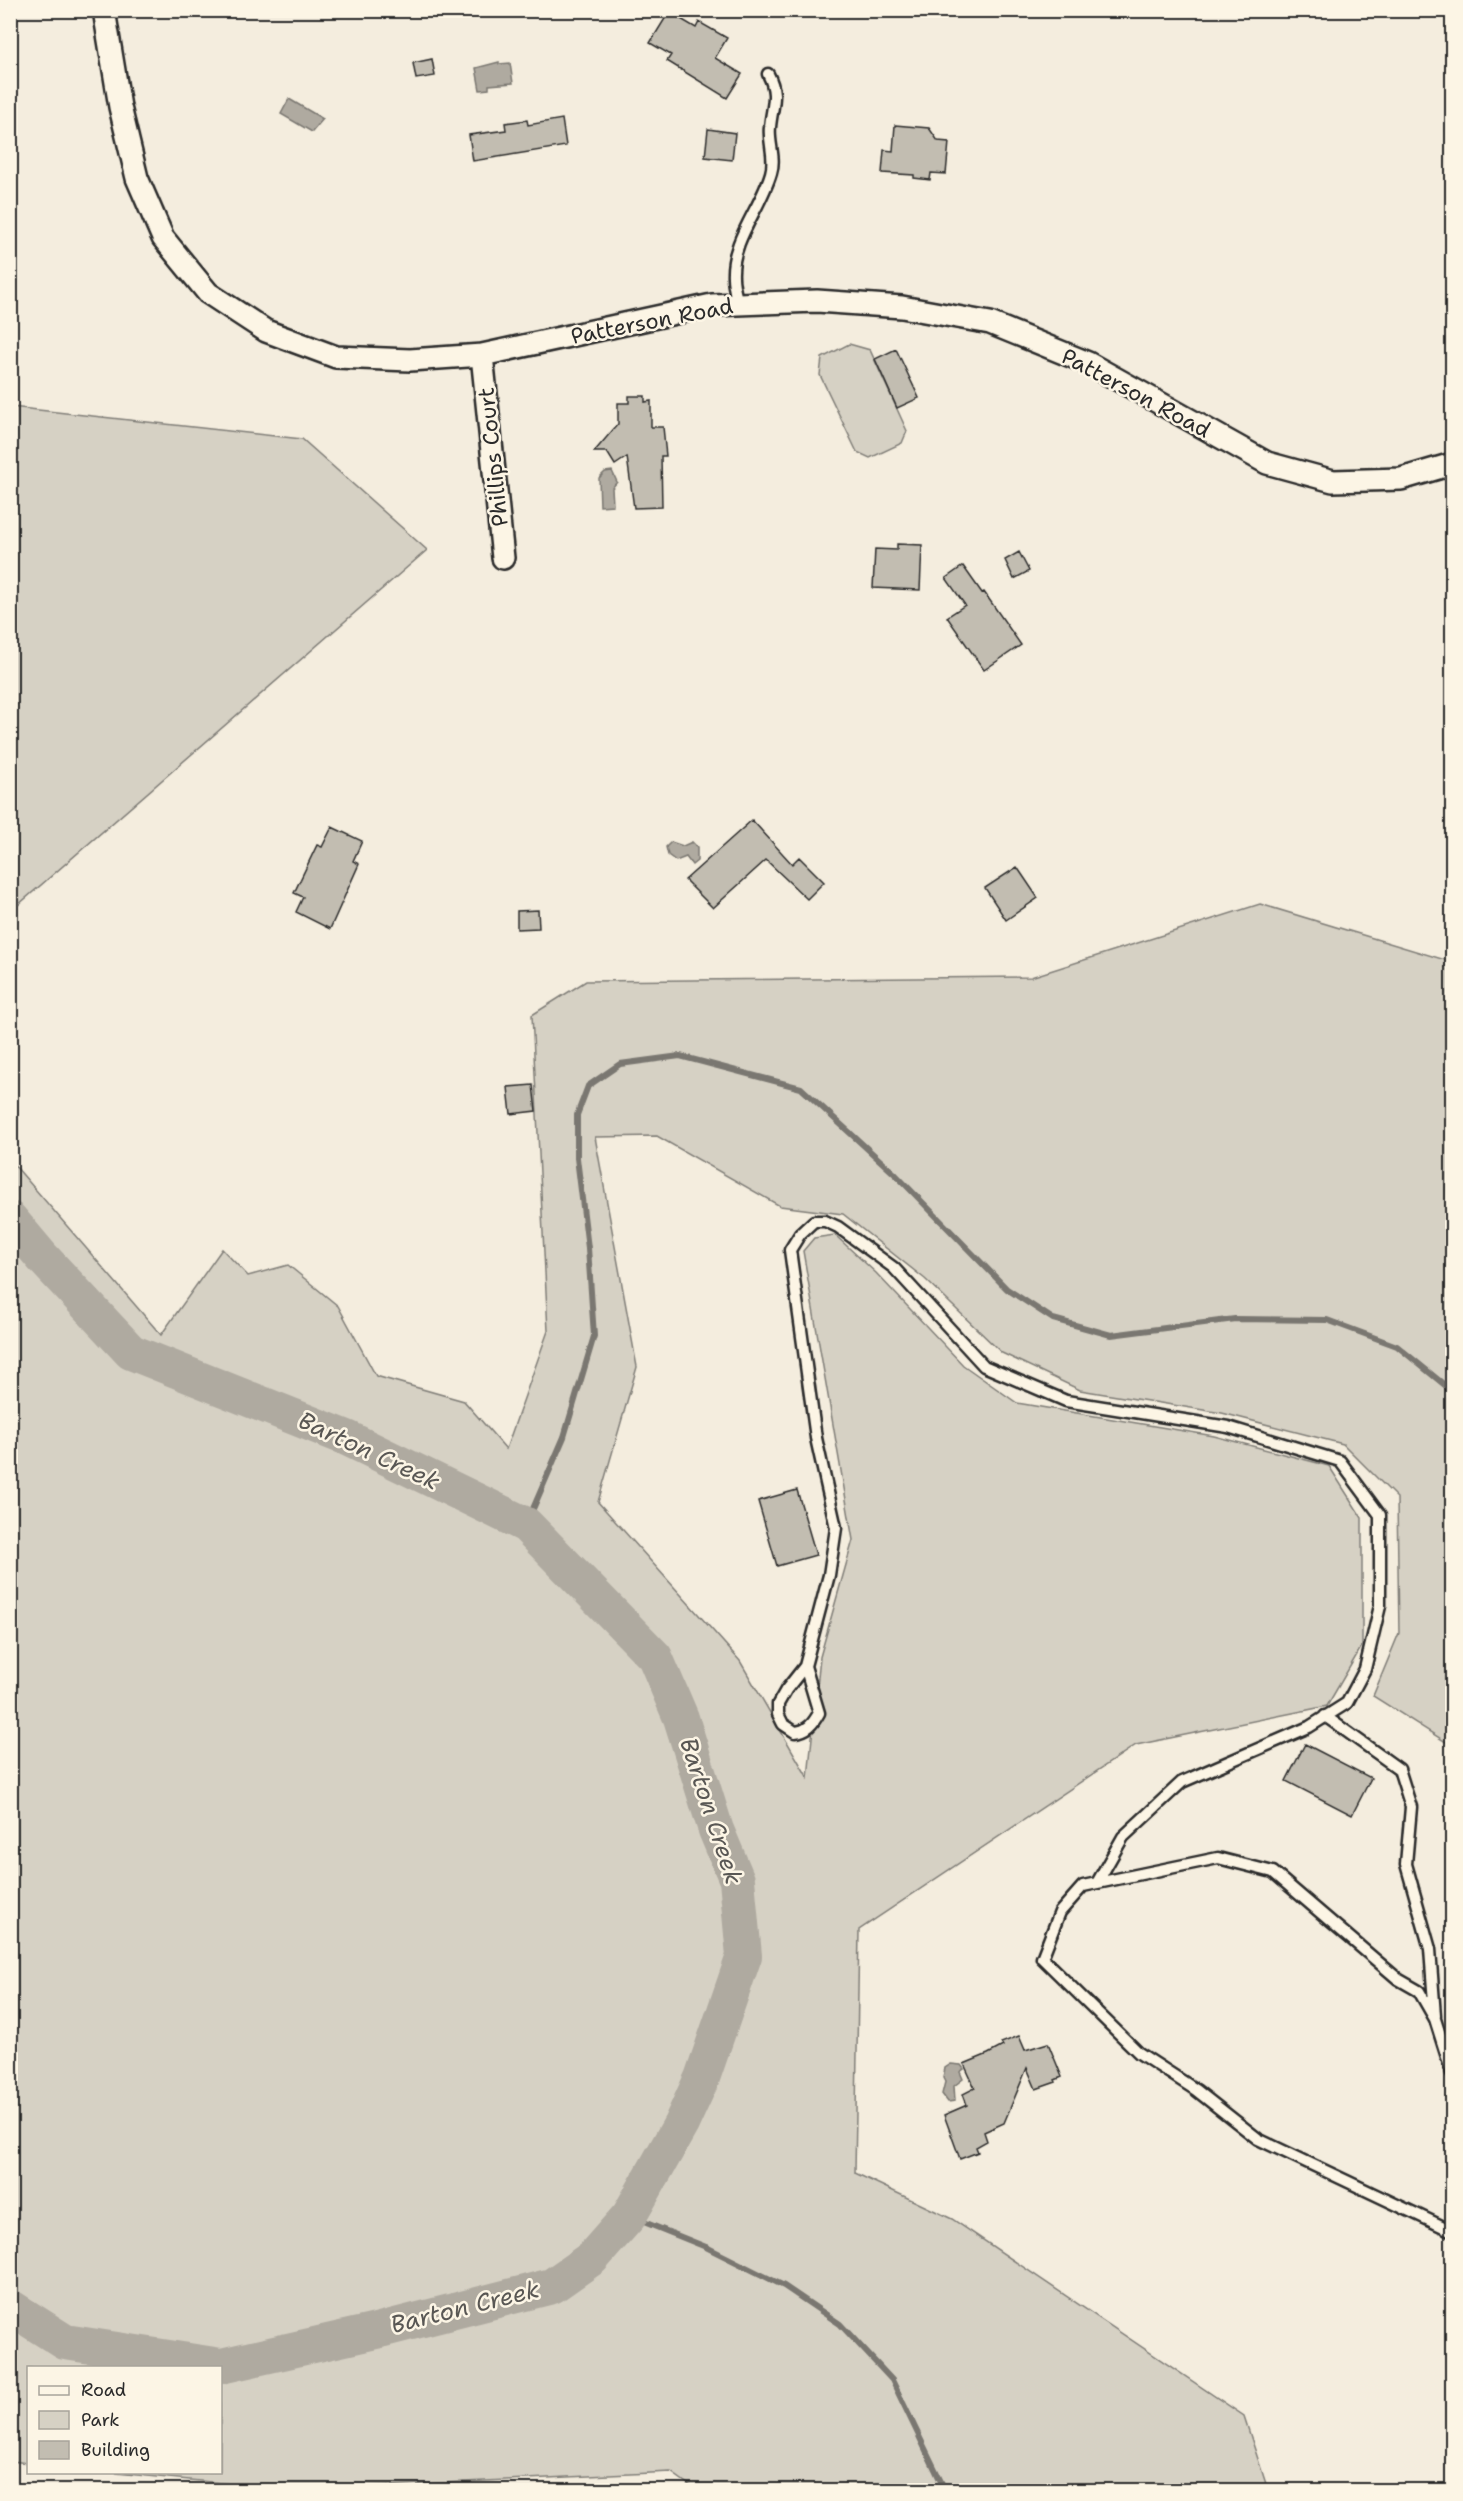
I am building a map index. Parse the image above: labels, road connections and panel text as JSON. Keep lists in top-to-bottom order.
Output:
{
  "streets": {
    "street": ["Patterson Road", "Phillips Court"]
  },
  "crossings": [
    ["Patterson Road", "Phillips Court"]
  ],
  "water": ["Barton Creek"],
  "legend": ["Road", "Park", "Building"]
}
